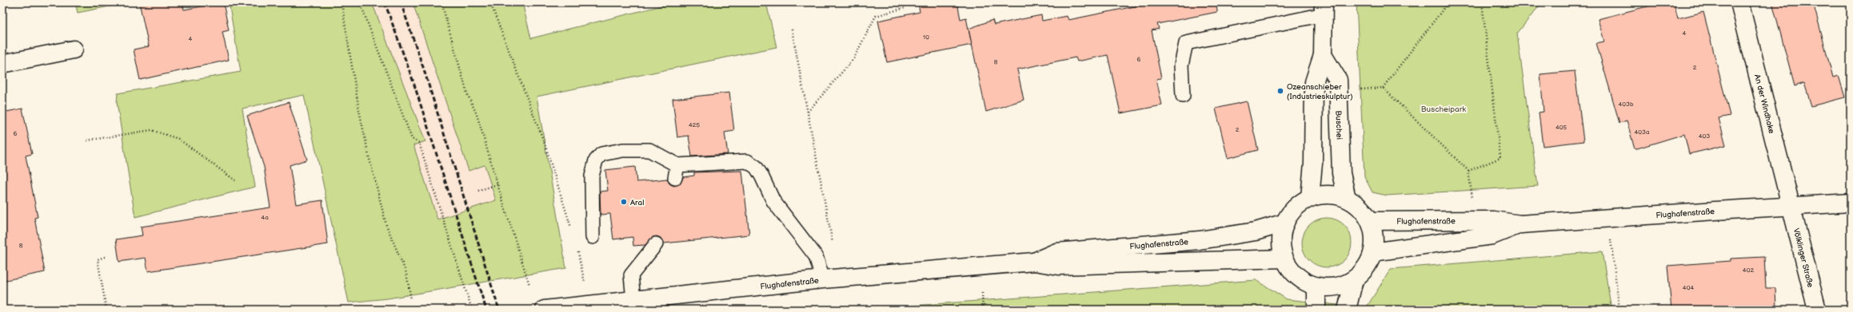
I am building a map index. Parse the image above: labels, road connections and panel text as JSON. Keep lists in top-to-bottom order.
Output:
{
  "streets": {
    "main road": [
      "An der Windhake",
      "Buschei",
      "Flughafenstraße",
      "Völklinger Straße"
    ]
  },
  "crossings": [
    ["An der Windhake", "Flughafenstraße"],
    ["An der Windhake", "Völklinger Straße"],
    ["Buschei", "Flughafenstraße"],
    ["Flughafenstraße", "Völklinger Straße"]
  ],
  "parks": ["Buscheipark"],
  "places": ["Ozeanschieber (Industrieskulptur)", "Aral"],
  "house_numbers": [
    "4",
    "10",
    "4",
    "6",
    "8",
    "2",
    "403b",
    "425",
    "405",
    "2",
    "403a",
    "6",
    "403",
    "4a",
    "8",
    "402",
    "404"
  ]
}
